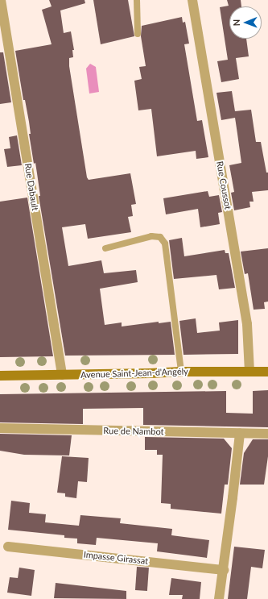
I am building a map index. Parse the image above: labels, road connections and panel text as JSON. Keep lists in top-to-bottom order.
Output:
{
  "streets": {
    "main road": ["Avenue Saint-Jean-d'Angély"],
    "street": [
      "Rue Coussot",
      "Rue Dabault",
      "Rue de Nambot",
      "Impasse Girassat"
    ]
  },
  "crossings": [
    ["Rue Coussot", "Avenue Saint-Jean-d'Angély"],
    ["Rue Dabault", "Avenue Saint-Jean-d'Angély"]
  ],
  "north": "left"
}
